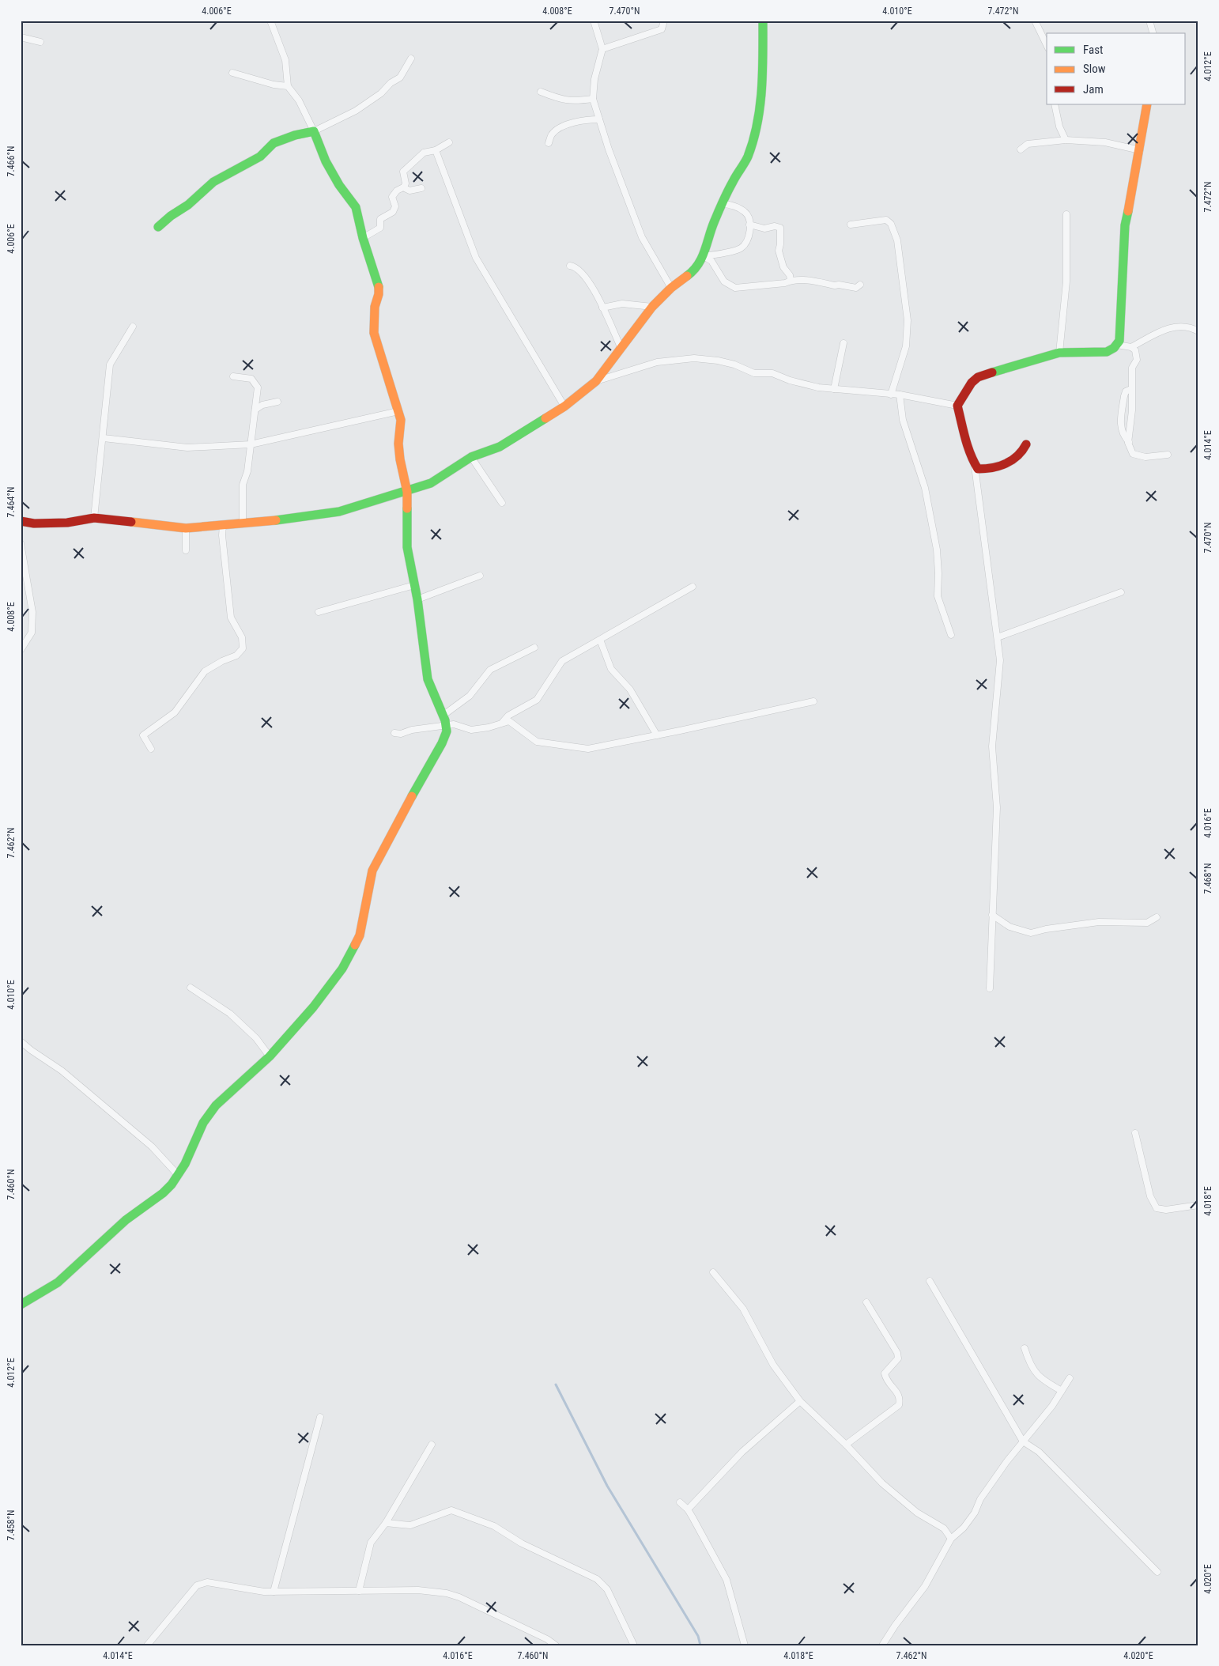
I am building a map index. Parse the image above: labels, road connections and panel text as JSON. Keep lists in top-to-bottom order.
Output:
{
  "legend": ["Fast", "Slow", "Jam"],
  "coordinates": [
    "4.006°E",
    "4.008°E",
    "7.470°N",
    "4.010°E",
    "7.472°N",
    "4.012°E",
    "7.466°N",
    "4.014°E",
    "7.464°N",
    "4.016°E",
    "7.462°N",
    "7.468°N",
    "7.460°N",
    "4.018°E",
    "7.458°N",
    "4.020°E"
  ]
}
